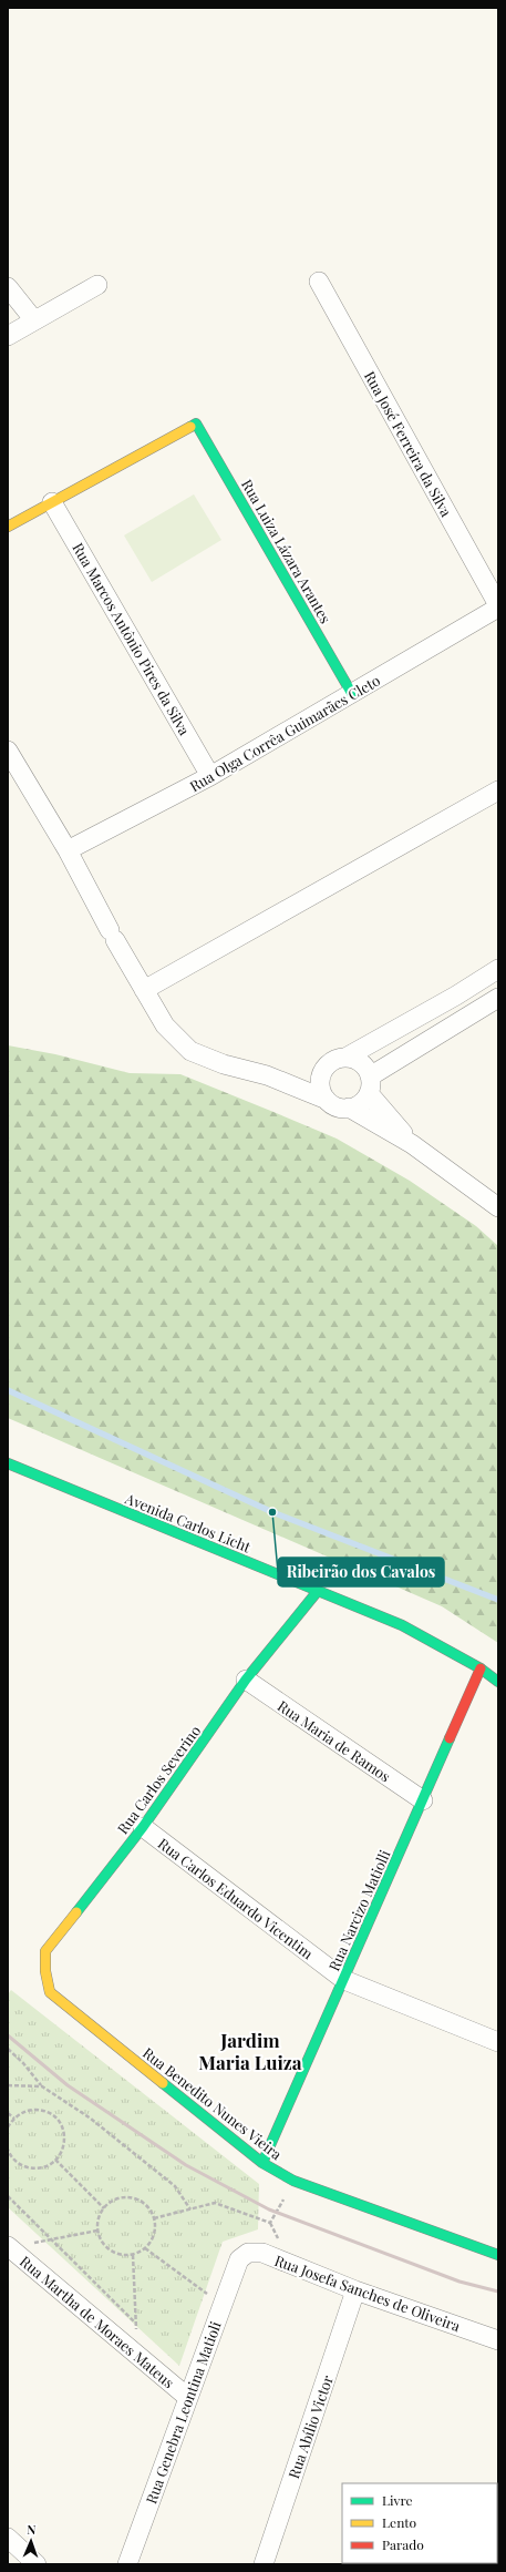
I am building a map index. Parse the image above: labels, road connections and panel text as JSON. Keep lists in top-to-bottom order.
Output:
{
  "streets": {
    "street": [
      "Rua José Ferreira da Silva",
      "Rua Luiza Lázara Arantes",
      "Rua Marcos Antônio Pires da Silva",
      "Rua Olga Corrêa Guimarães Cleto",
      "Avenida Carlos Licht",
      "Rua Maria de Ramos",
      "Rua Carlos Severino",
      "Rua Carlos Eduardo Vicentim",
      "Rua Narcizo Matiolli",
      "Rua Benedito Nunes Vieira",
      "Rua Josefa Sanches de Oliveira",
      "Rua Martha de Moraes Mateus",
      "Rua Genebra Leontina Matioli",
      "Rua Abílio Victor"
    ]
  },
  "crossings": [
    ["Rua José Ferreira da Silva", "Rua Olga Corrêa Guimarães Cleto"],
    ["Rua Luiza Lázara Arantes", "Rua Marcos Antônio Pires da Silva"],
    ["Rua Luiza Lázara Arantes", "Rua Olga Corrêa Guimarães Cleto"],
    ["Rua Marcos Antônio Pires da Silva", "Rua Olga Corrêa Guimarães Cleto"],
    ["Avenida Carlos Licht", "Rua Carlos Severino"],
    ["Avenida Carlos Licht", "Rua Narcizo Matiolli"],
    ["Rua Maria de Ramos", "Rua Carlos Severino"],
    ["Rua Maria de Ramos", "Rua Narcizo Matiolli"],
    ["Rua Carlos Severino", "Rua Carlos Eduardo Vicentim"],
    ["Rua Carlos Severino", "Rua Benedito Nunes Vieira"],
    ["Rua Carlos Eduardo Vicentim", "Rua Narcizo Matiolli"],
    ["Rua Narcizo Matiolli", "Rua Benedito Nunes Vieira"],
    ["Rua Josefa Sanches de Oliveira", "Rua Genebra Leontina Matioli"],
    ["Rua Josefa Sanches de Oliveira", "Rua Abílio Victor"],
    ["Rua Martha de Moraes Mateus", "Rua Genebra Leontina Matioli"]
  ],
  "districts": ["Jardim Maria Luiza"],
  "places": ["Ribeirão dos Cavalos"],
  "legend": ["Livre", "Lento", "Parado"],
  "north": "top"
}
